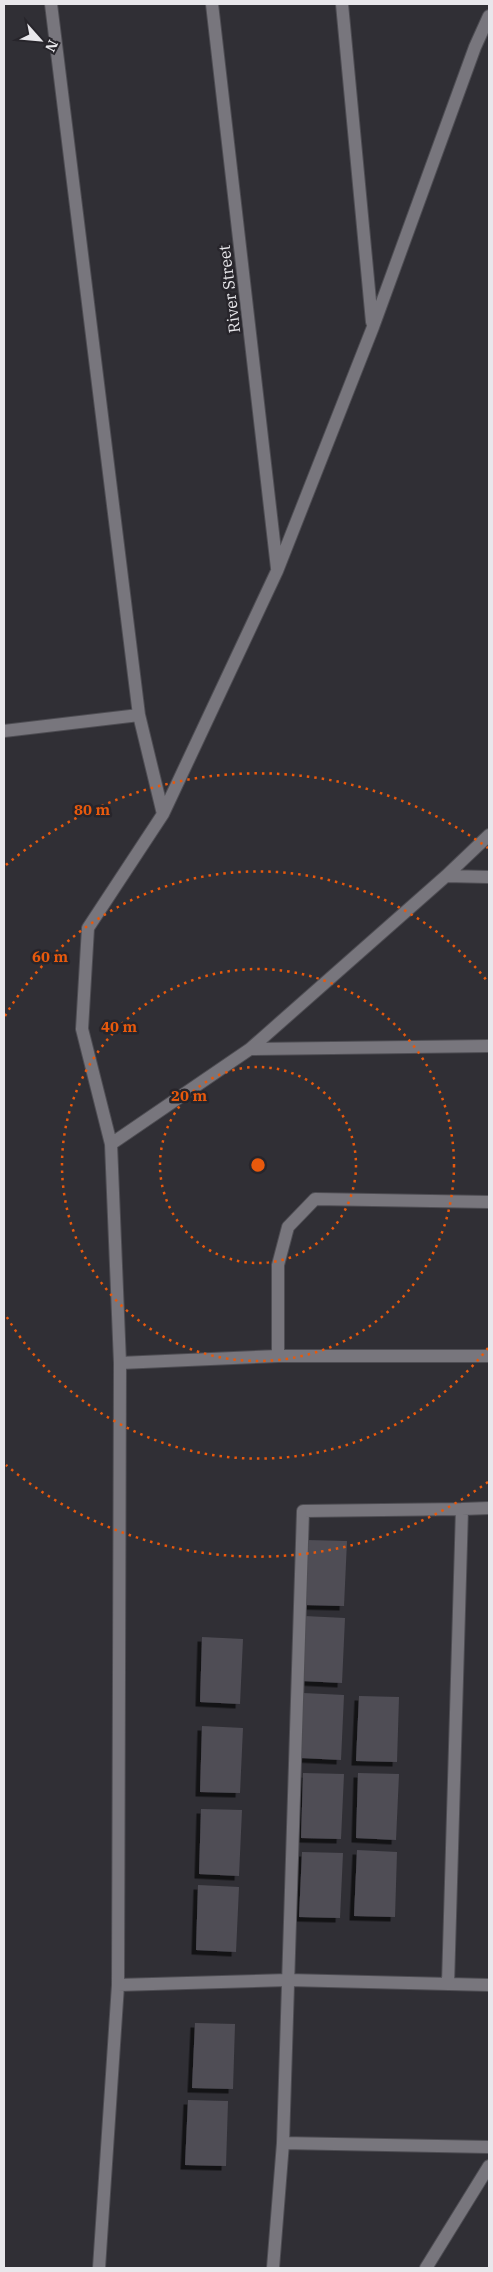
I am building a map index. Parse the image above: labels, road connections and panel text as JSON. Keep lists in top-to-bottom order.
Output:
{
  "streets": {
    "street": ["River Street"]
  },
  "north": "bottom right",
  "rings": [
    "80 m",
    "60 m",
    "40 m",
    "20 m"
  ]
}
